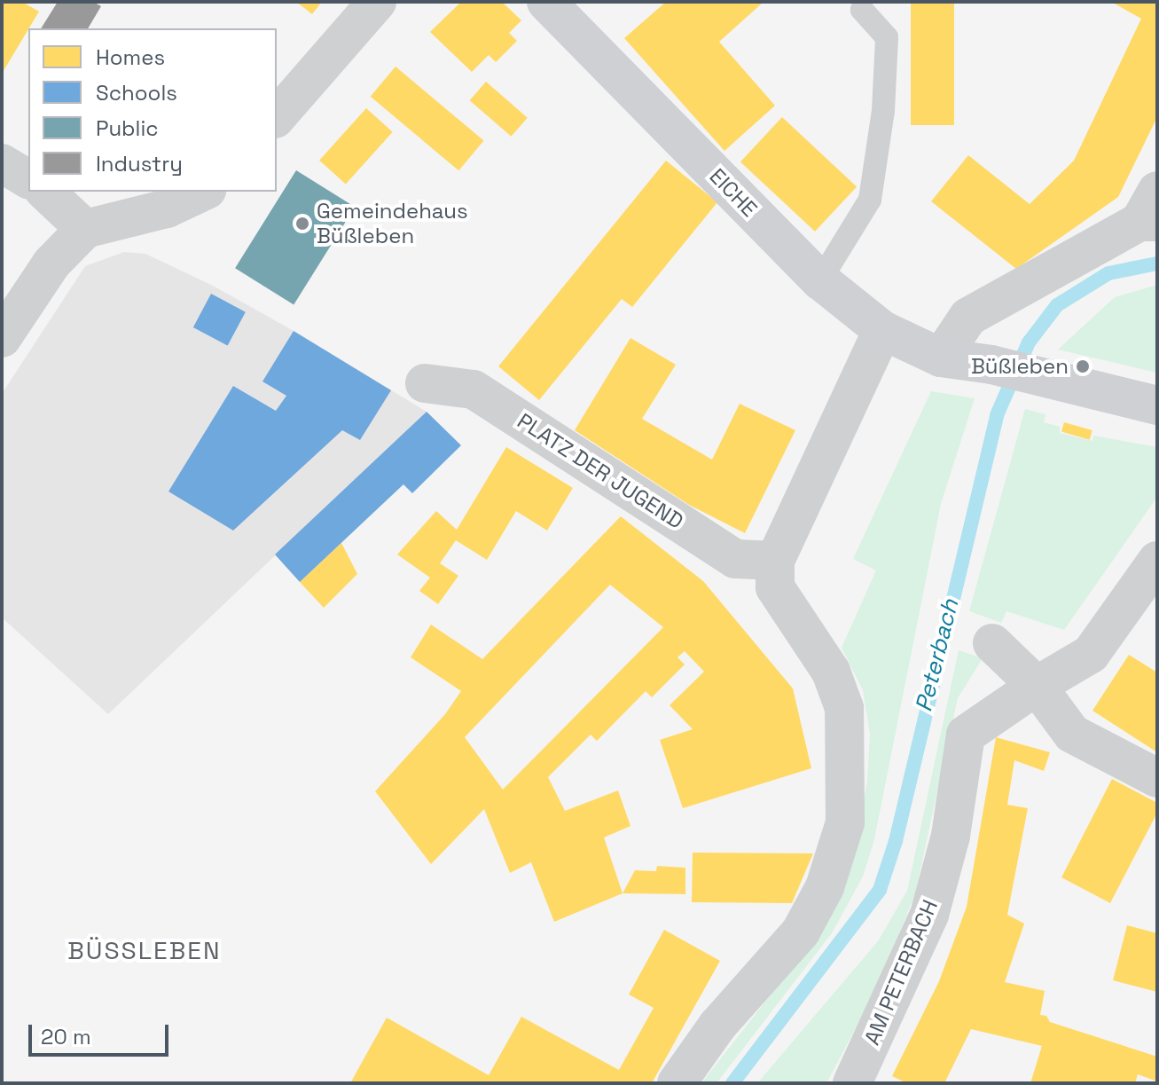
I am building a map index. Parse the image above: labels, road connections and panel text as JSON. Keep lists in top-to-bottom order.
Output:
{
  "streets": {
    "street": ["EICHE", "PLATZ DER JUGEND", "AM PETERBACH"]
  },
  "districts": ["BÜSSLEBEN"],
  "water": ["Peterbach"],
  "places": ["Gemeindehaus Büßleben", "Büßleben"],
  "legend": [
    "Homes",
    "Schools",
    "Public",
    "Industry"
  ],
  "scale_bar": "20 m"
}
